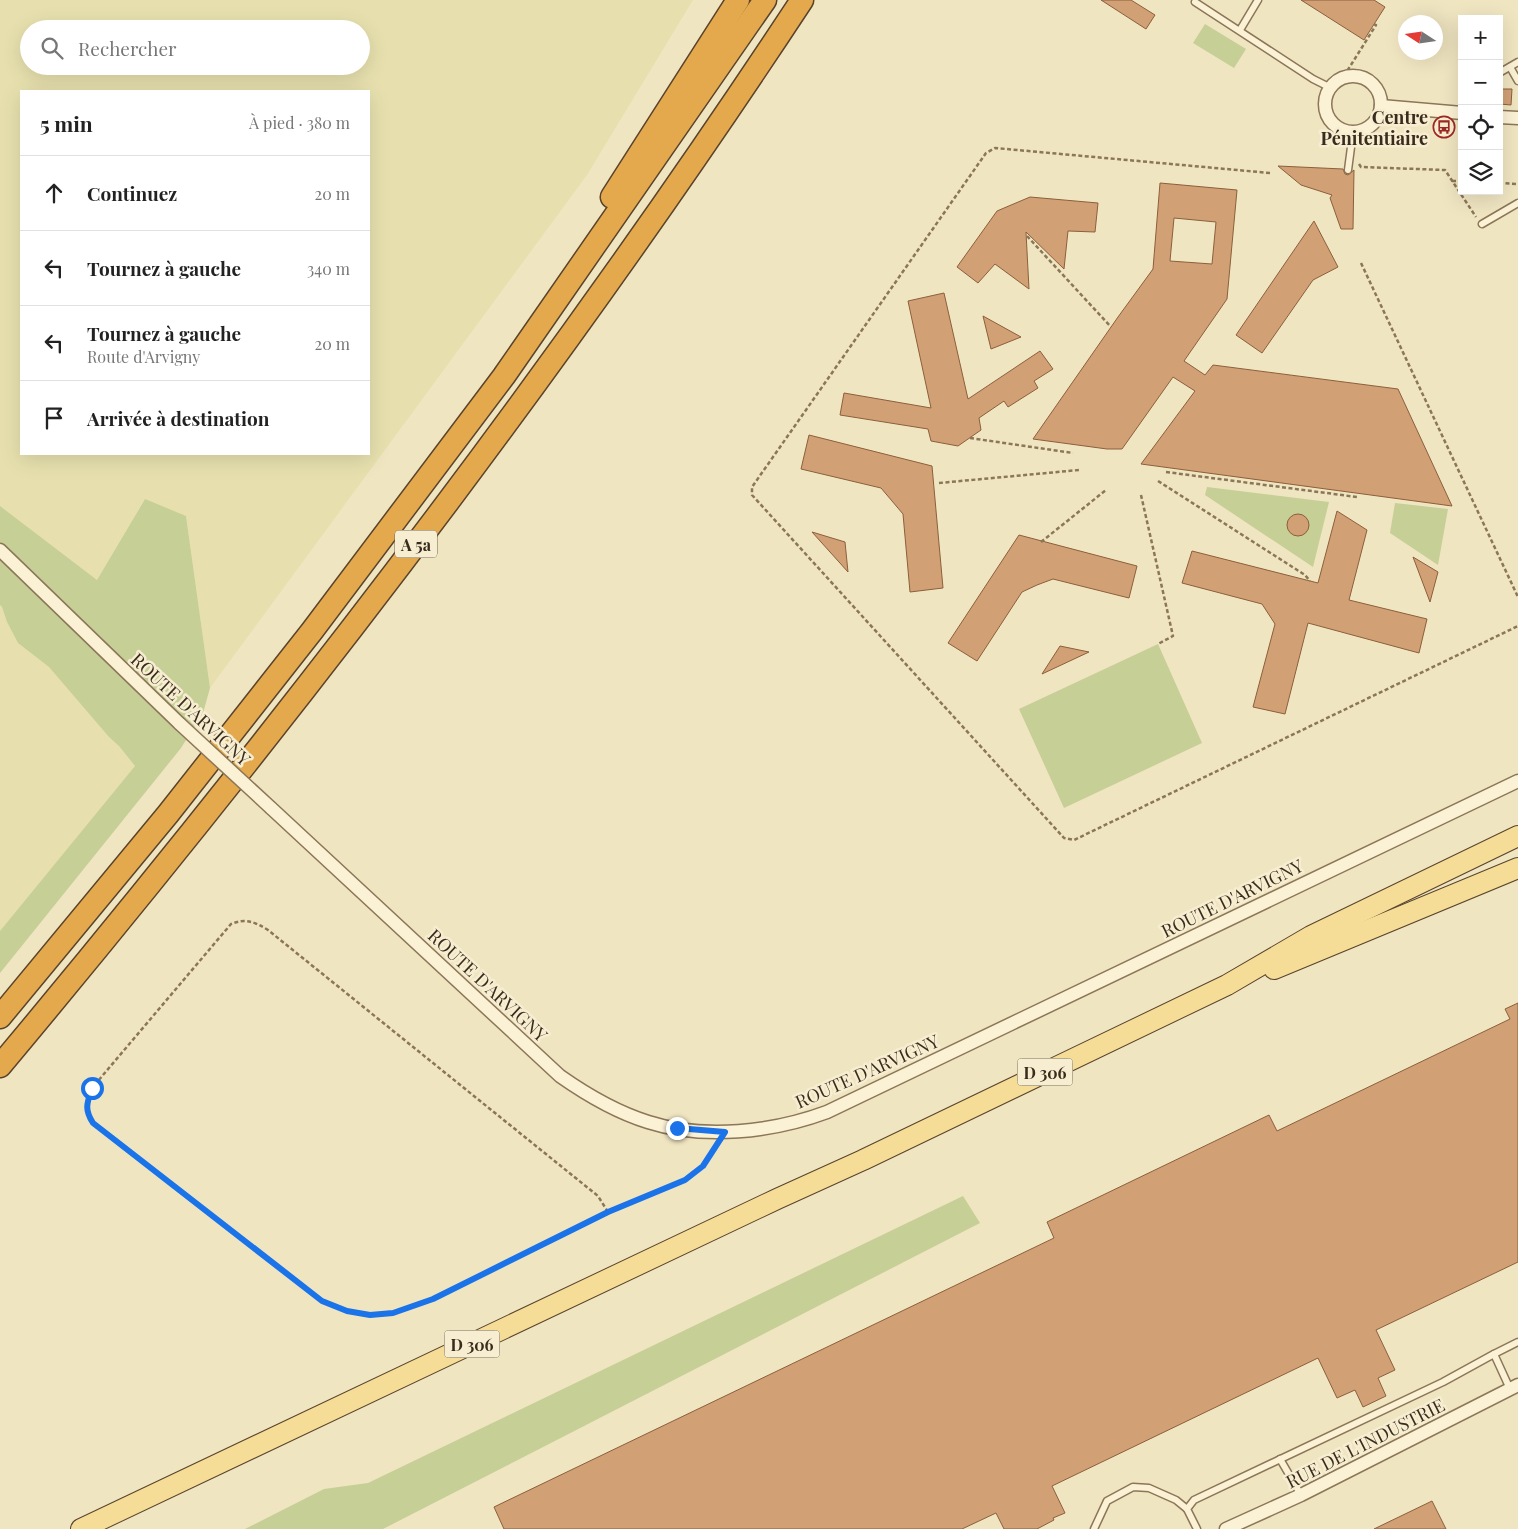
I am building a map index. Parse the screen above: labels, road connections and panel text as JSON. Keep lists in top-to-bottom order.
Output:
{
  "streets": {
    "highway": ["A 5a"],
    "main road": ["D 306"],
    "street": ["ROUTE D'ARVIGNY", "RUE DE L'INDUSTRIE"]
  },
  "places": {
    "bus stop": ["Centre Pénitentiaire"]
  },
  "north": "left",
  "page": {
    "map_buttons": ["+", "−"],
    "search": "Rechercher",
    "heading": ["5 min", "À pied · 380 m"],
    "list": [
      ["Continuez", "20 m"],
      ["Tournez à gauche", "340 m"],
      ["Tournez à gauche", "Route d'Arvigny", "20 m"],
      "Arrivée à destination"
    ]
  }
}
